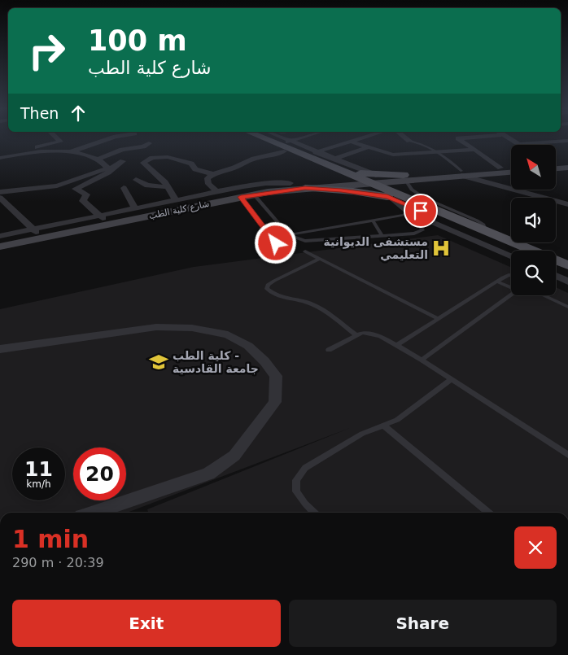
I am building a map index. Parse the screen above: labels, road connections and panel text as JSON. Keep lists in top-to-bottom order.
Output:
{
  "streets": {
    "main road": ["شارع كلية الطب"]
  },
  "places": {
    "hospital": ["مستشفى الديوانية التعليمي"],
    "school or university": ["كلية الطب - جامعة القادسية"]
  },
  "north": "top left",
  "page": {
    "turn": ["100 m", "شارع كلية الطب"],
    "then": "Then",
    "speed": "11 km/h",
    "limit": "20",
    "heading": ["1 min", "290 m · 20:39"],
    "buttons": ["Exit", "Share"]
  }
}
